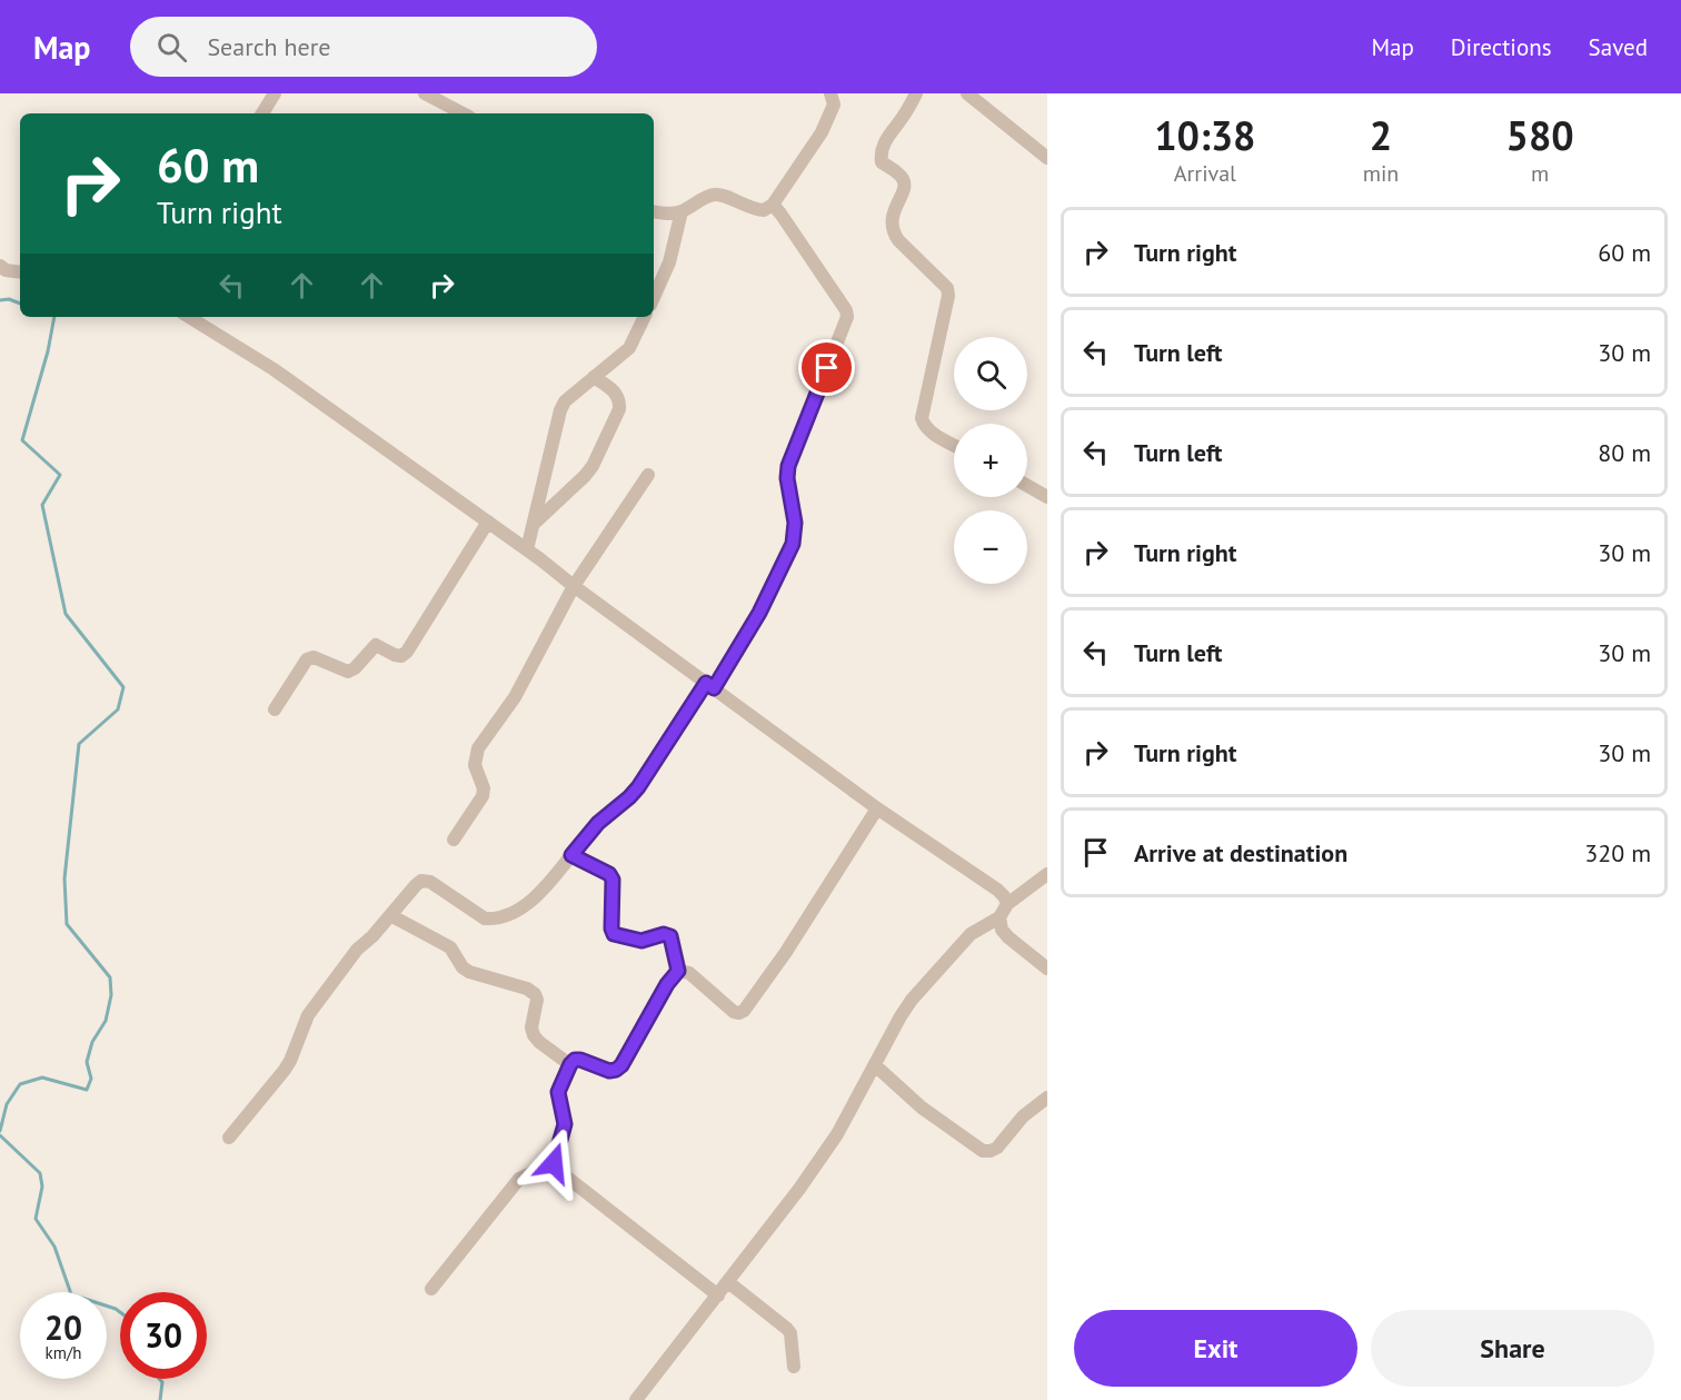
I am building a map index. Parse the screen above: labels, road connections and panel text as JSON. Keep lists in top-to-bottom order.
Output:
{
  "page": {
    "header": "Map",
    "search": "Search here",
    "nav": ["Map", "Directions", "Saved"],
    "eta": [
      "10:38",
      "Arrival",
      "2",
      "min",
      "580",
      "m"
    ],
    "turn": ["60 m", "Turn right"],
    "list": [
      {
        "name": "Turn right",
        "value": "60 m"
      },
      {
        "name": "Turn left",
        "value": "30 m"
      },
      {
        "name": "Turn left",
        "value": "80 m"
      },
      {
        "name": "Turn right",
        "value": "30 m"
      },
      {
        "name": "Turn left",
        "value": "30 m"
      },
      {
        "name": "Turn right",
        "value": "30 m"
      },
      {
        "name": "Arrive at destination",
        "value": "320 m"
      }
    ],
    "map_buttons": ["+", "−"],
    "speed": "20 km/h",
    "limit": "30",
    "buttons": ["Exit", "Share"]
  }
}
